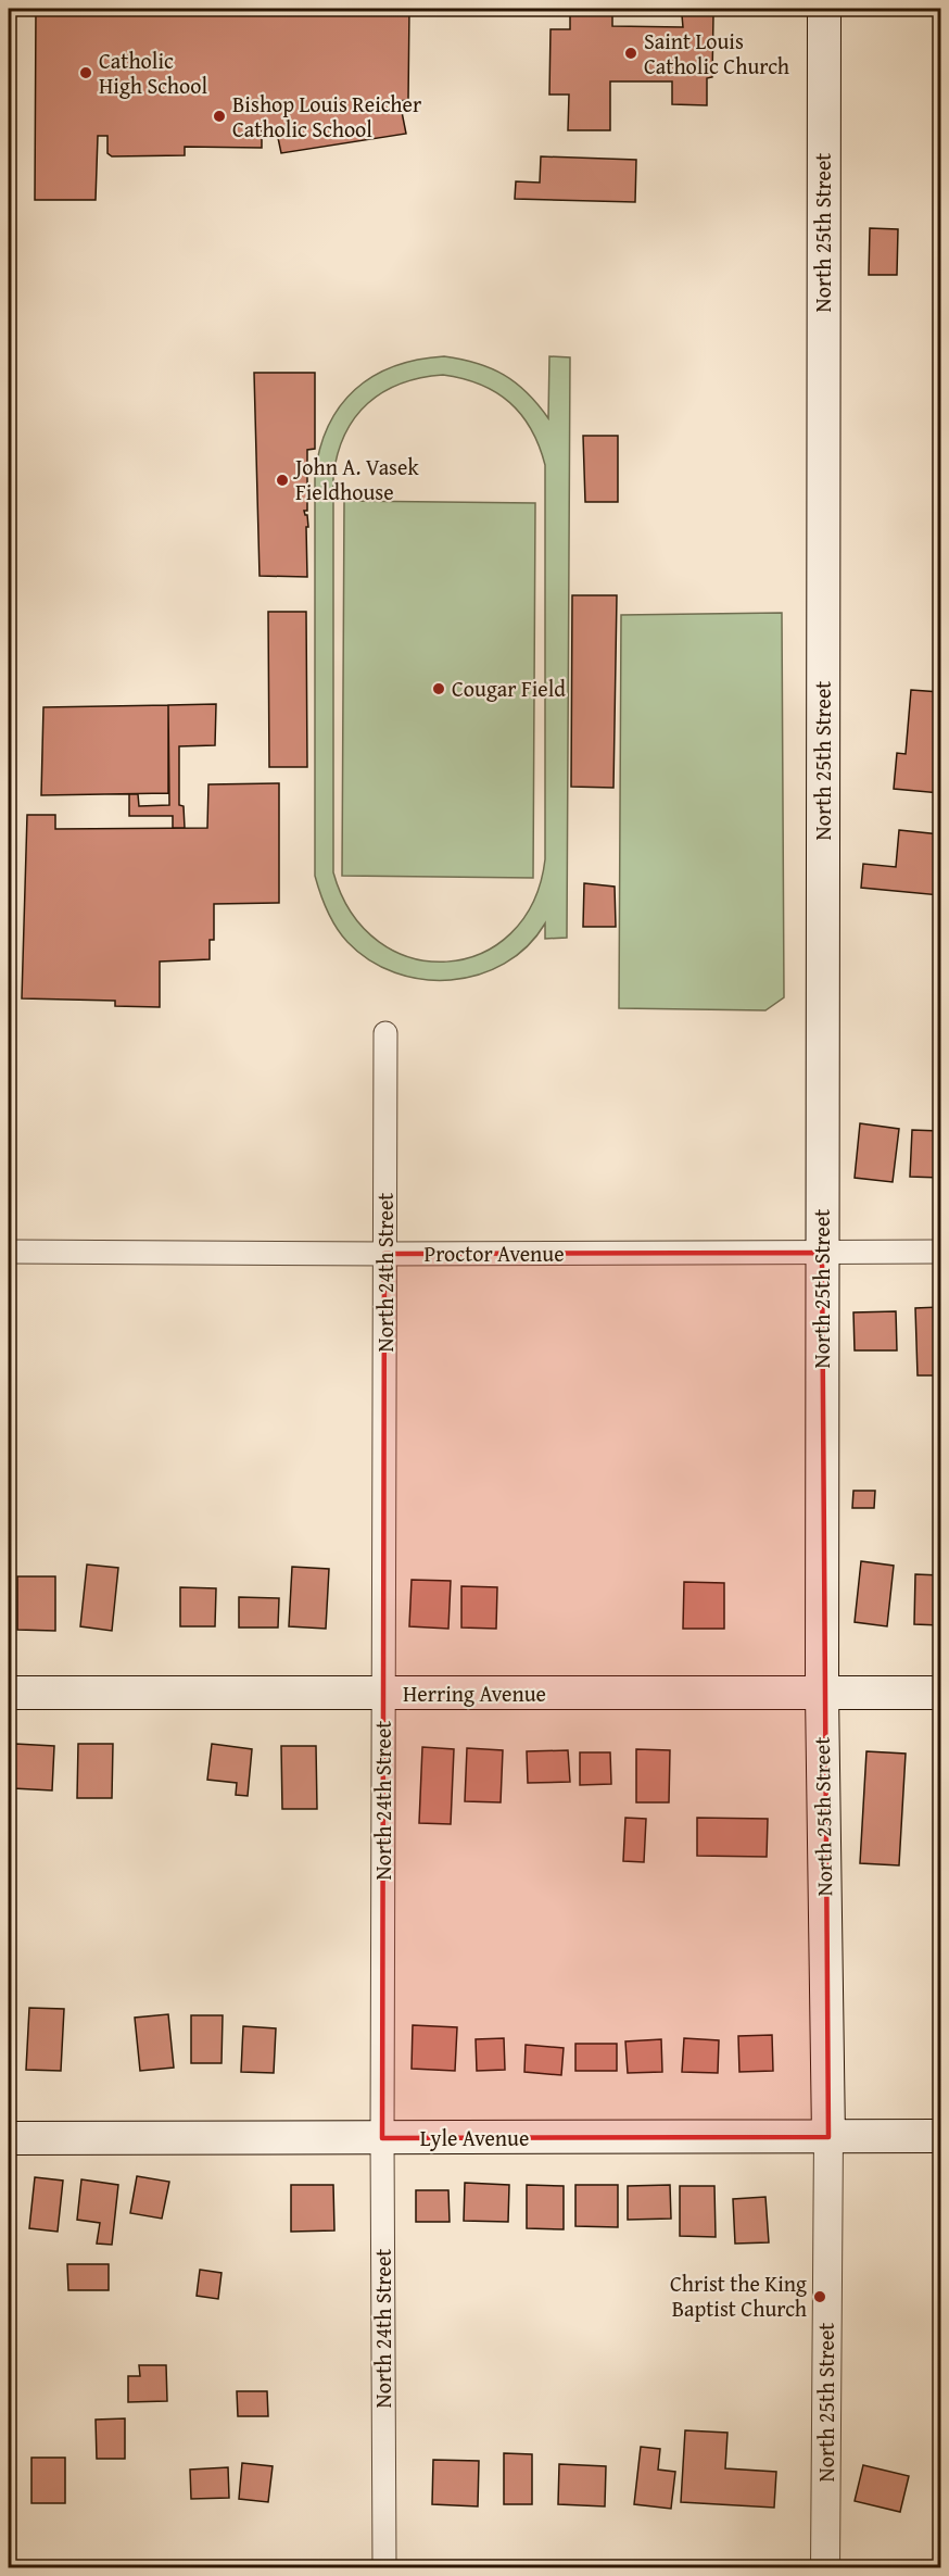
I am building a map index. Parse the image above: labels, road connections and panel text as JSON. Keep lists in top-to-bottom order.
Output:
{
  "streets": {
    "main road": ["North 25th Street", "Herring Avenue", "Lyle Avenue"],
    "street": ["Proctor Avenue", "North 24th Street"]
  },
  "crossings": [
    ["North 25th Street", "Proctor Avenue"],
    ["North 25th Street", "Herring Avenue"],
    ["North 25th Street", "Lyle Avenue"],
    ["Proctor Avenue", "North 24th Street"],
    ["North 24th Street", "Herring Avenue"],
    ["North 24th Street", "Lyle Avenue"]
  ],
  "places": [
    "Saint Louis Catholic Church",
    "Catholic High School",
    "Bishop Louis Reicher Catholic School",
    "John A. Vasek Fieldhouse",
    "Cougar Field",
    "Christ the King Baptist Church"
  ]
}
